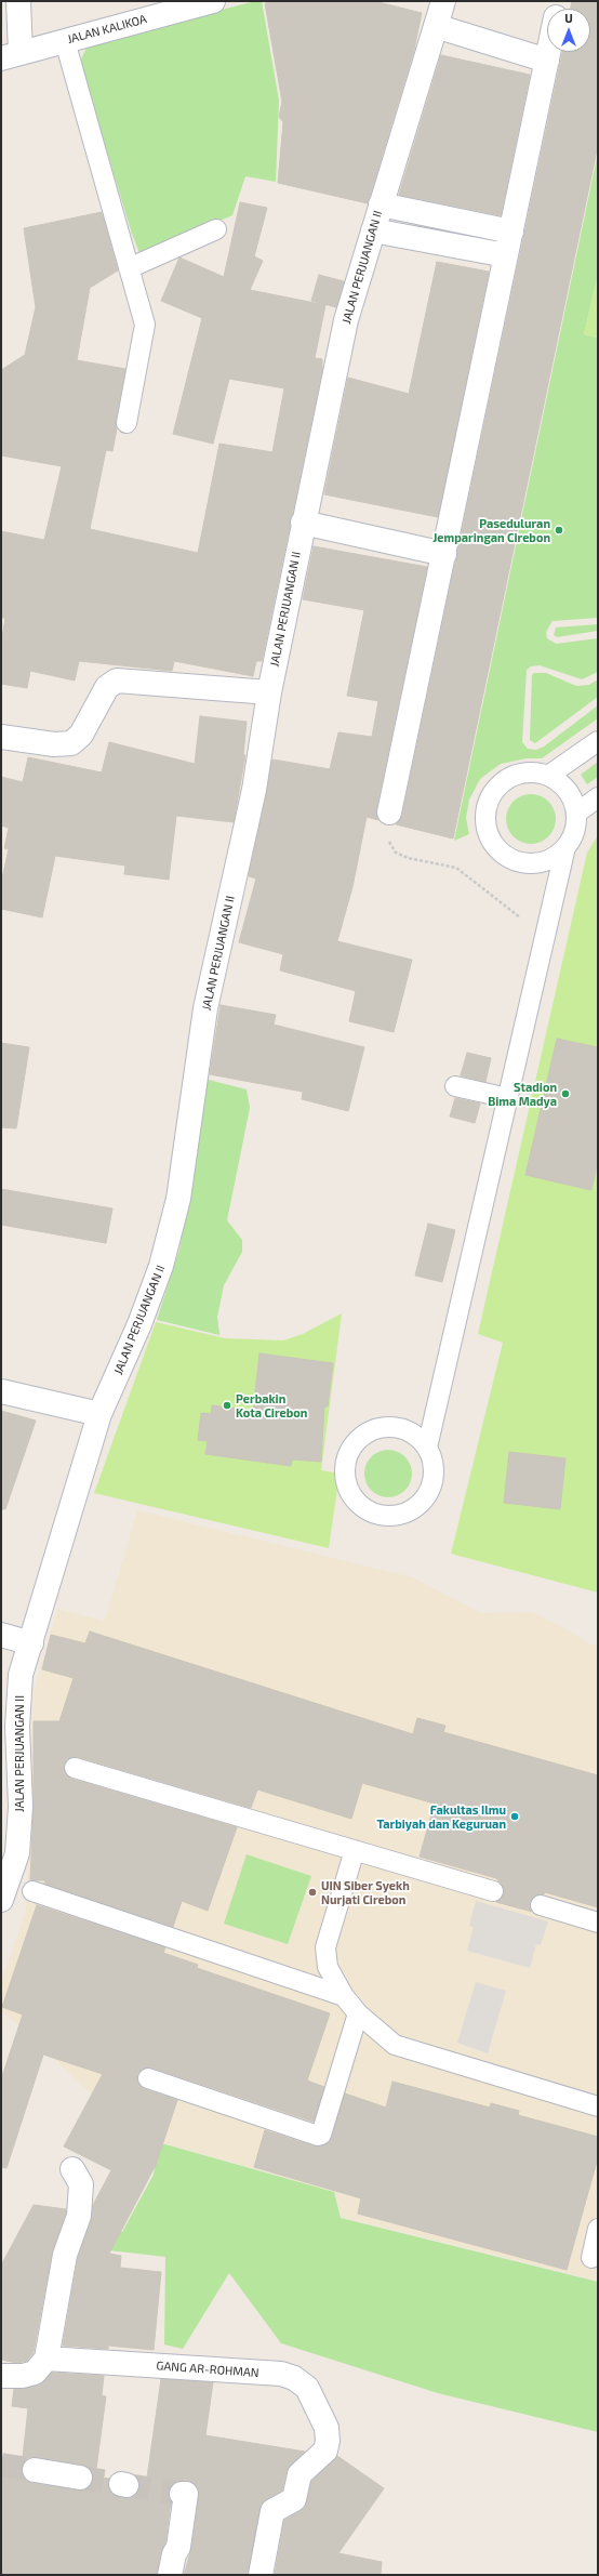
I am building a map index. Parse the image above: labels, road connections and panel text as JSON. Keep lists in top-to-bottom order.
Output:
{
  "streets": {
    "street": ["JALAN KALIKOA", "JALAN PERJUANGAN II", "GANG AR-ROHMAN"]
  },
  "places": [
    "Paseduluran Jemparingan Cirebon",
    "Stadion Bima Madya",
    "Perbakin Kota Cirebon",
    "Fakultas Ilmu Tarbiyah dan Keguruan",
    "UIN Siber Syekh Nurjati Cirebon"
  ],
  "north": "top"
}
